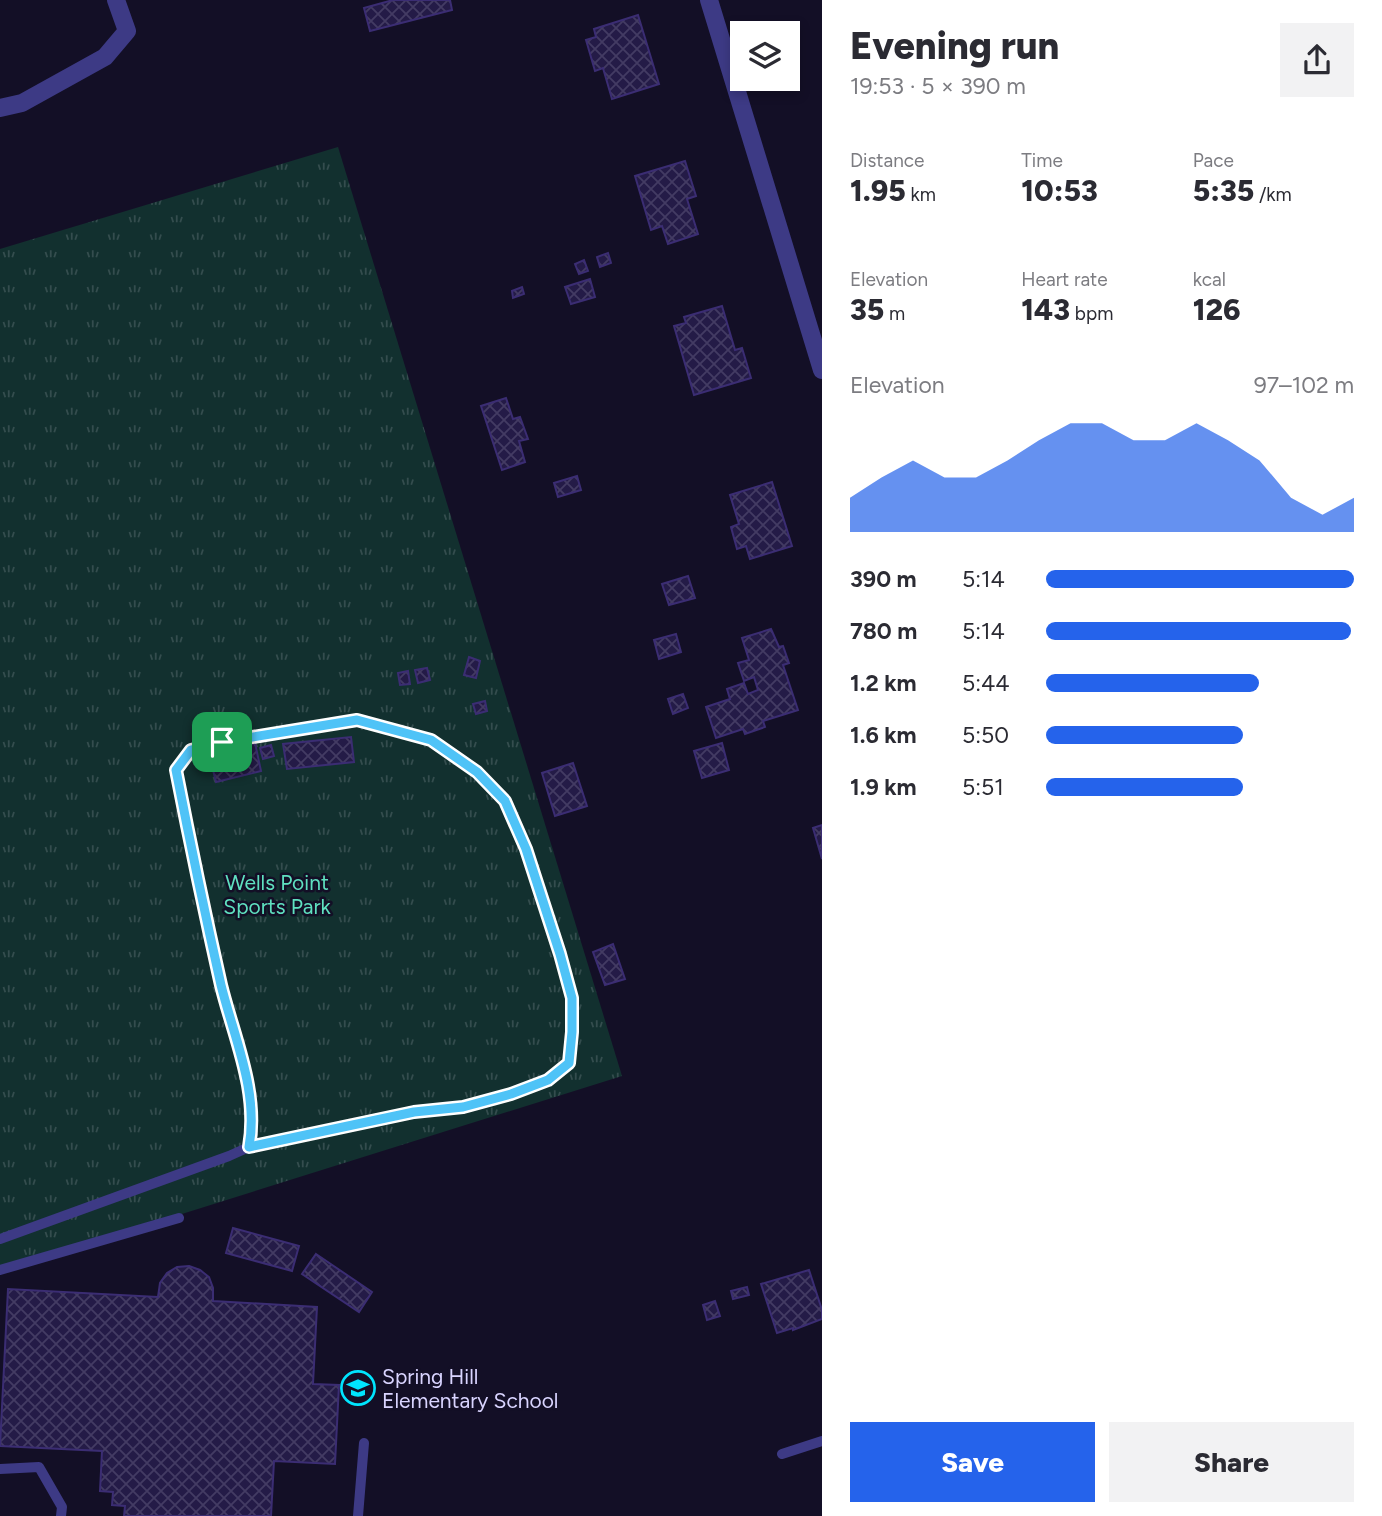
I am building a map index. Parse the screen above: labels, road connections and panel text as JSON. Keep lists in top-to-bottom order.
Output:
{
  "parks": ["Wells Point Sports Park"],
  "places": {
    "school or university": ["Spring Hill Elementary School"]
  },
  "page": {
    "heading": ["Evening run", "19:53 · 5 × 390 m"],
    "stats": [
      ["Distance", "1.95 km"],
      ["Time", "10:53"],
      ["Pace", "5:35 /km"],
      ["Elevation", "35 m"],
      ["Heart rate", "143 bpm"],
      ["kcal", "126"]
    ],
    "chart": ["Elevation", "97–102 m"],
    "list": [
      {
        "name": "390 m",
        "note": "5:14"
      },
      {
        "name": "780 m",
        "note": "5:14"
      },
      {
        "name": "1.2 km",
        "note": "5:44"
      },
      {
        "name": "1.6 km",
        "note": "5:50"
      },
      {
        "name": "1.9 km",
        "note": "5:51"
      }
    ],
    "buttons": ["Save", "Share"]
  }
}
